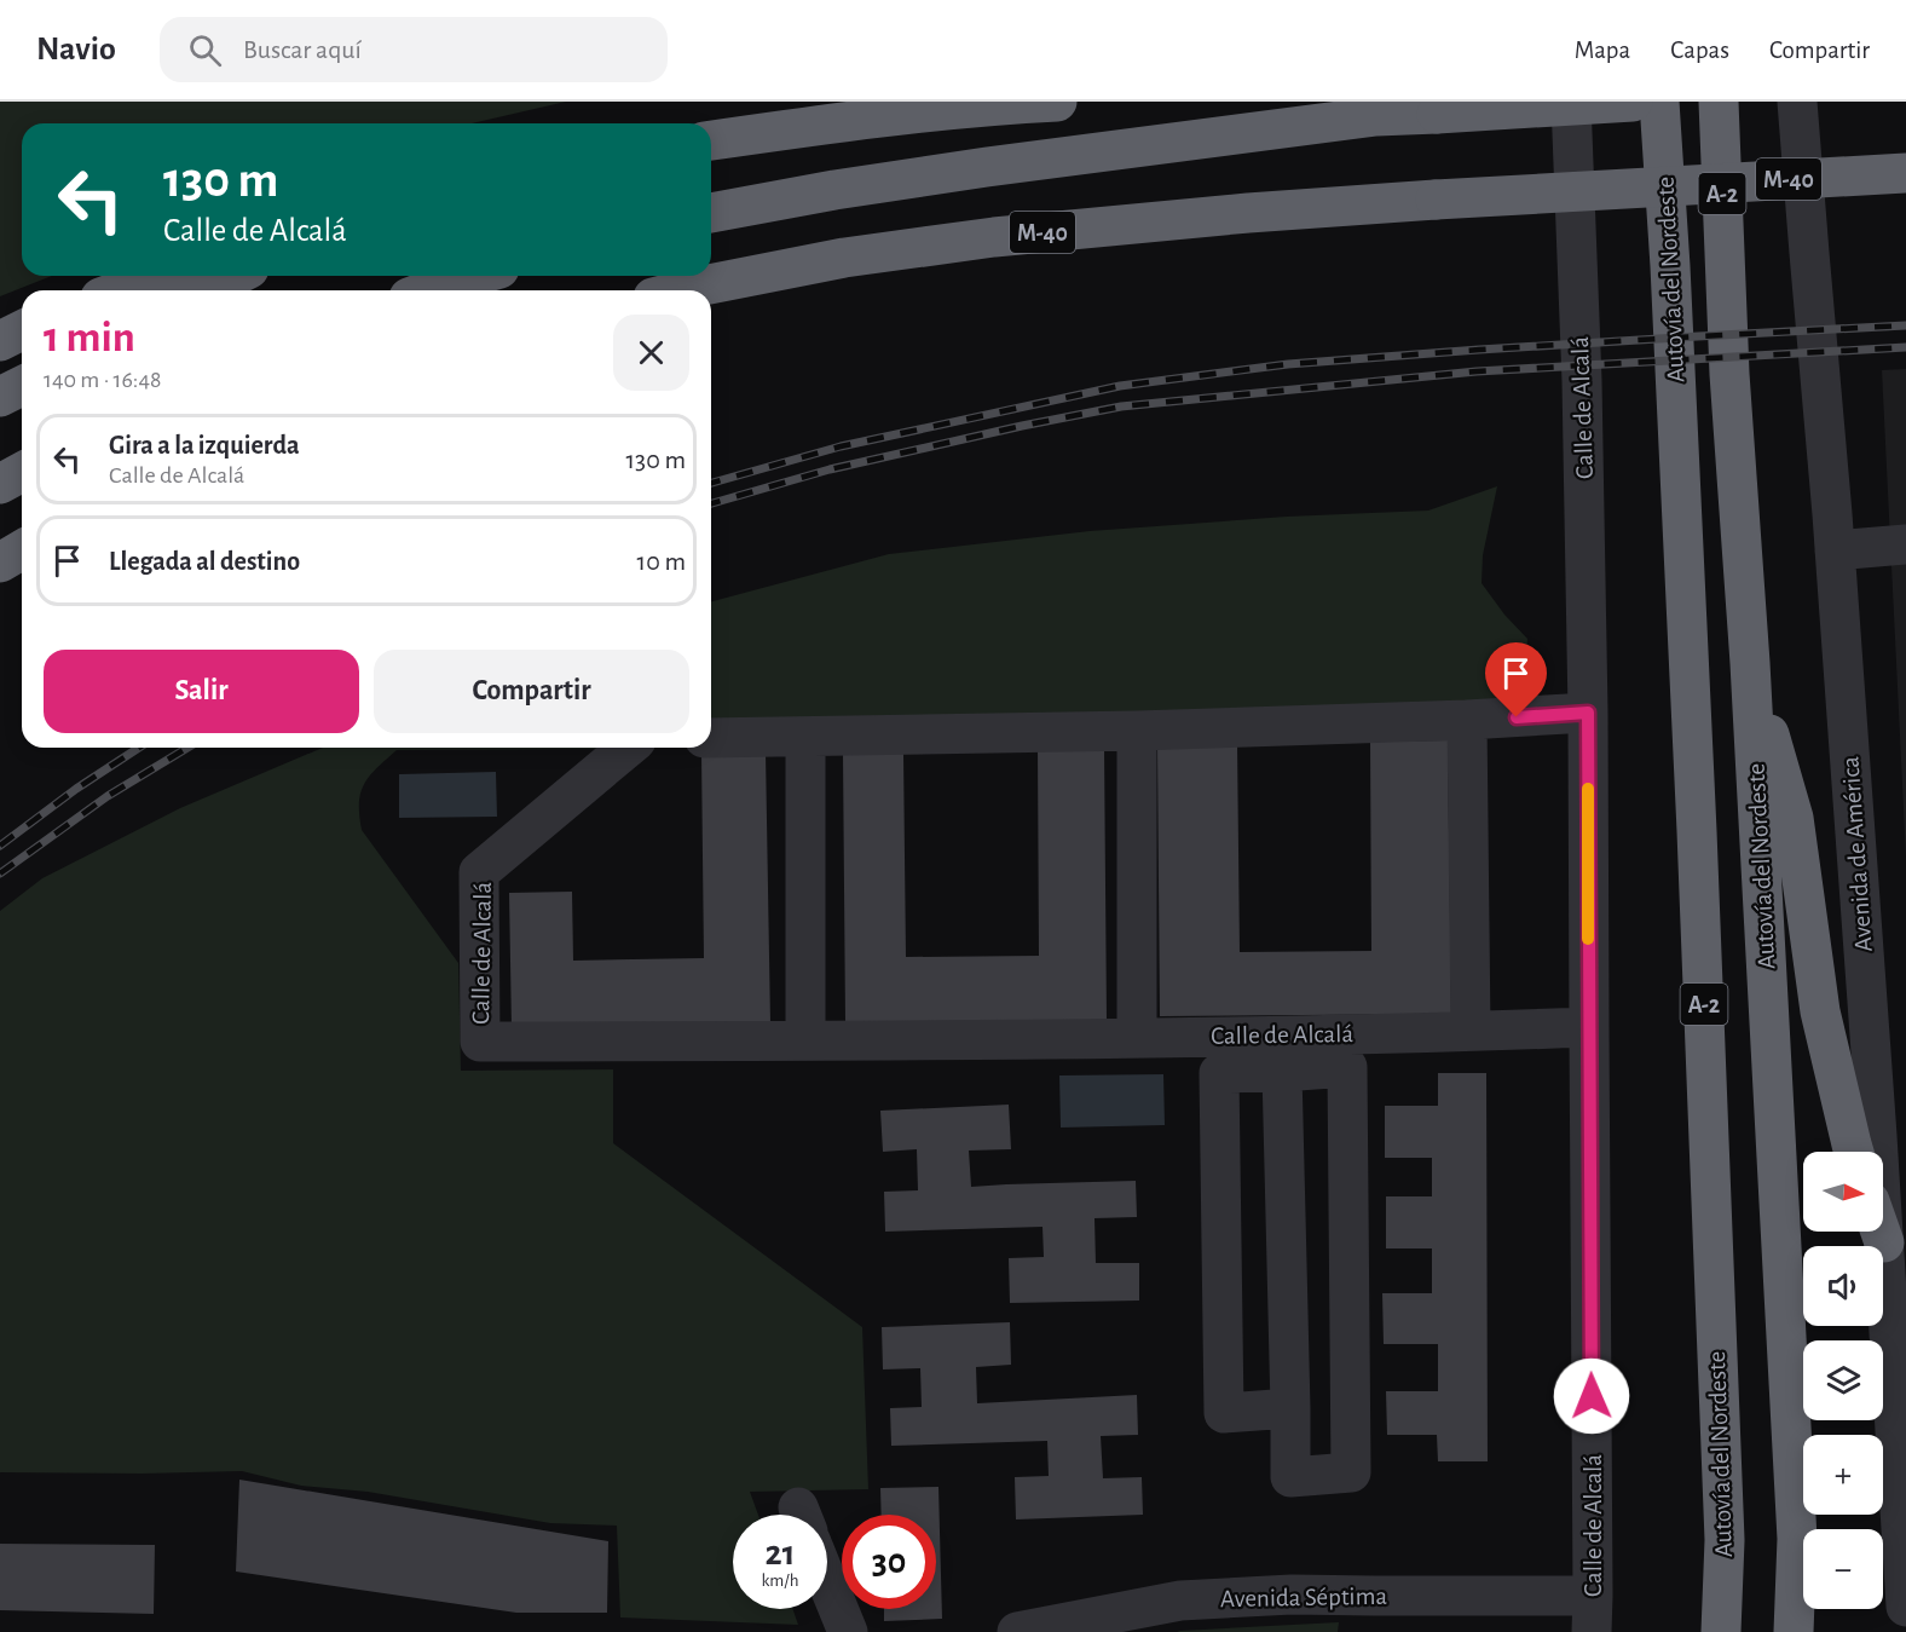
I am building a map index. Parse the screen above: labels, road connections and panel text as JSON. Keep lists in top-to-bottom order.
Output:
{
  "streets": {
    "highway": ["M-40", "A-2", "Autovía del Nordeste"],
    "street": ["Calle de Alcalá", "Avenida de América", "Avenida Séptima"]
  },
  "crossings": [
    ["Calle de Alcalá", "Avenida Séptima"]
  ],
  "north": "right",
  "page": {
    "header": "Navio",
    "search": "Buscar aquí",
    "nav": ["Mapa", "Capas", "Compartir"],
    "turn": ["130 m", "Calle de Alcalá"],
    "heading": ["1 min", "140 m · 16:48"],
    "list": [
      {
        "name": "Gira a la izquierda",
        "note": "Calle de Alcalá",
        "value": "130 m"
      },
      {
        "name": "Llegada al destino",
        "value": "10 m"
      }
    ],
    "buttons": ["Salir", "Compartir"],
    "map_buttons": ["+", "−"],
    "speed": "21 km/h",
    "limit": "30"
  }
}
